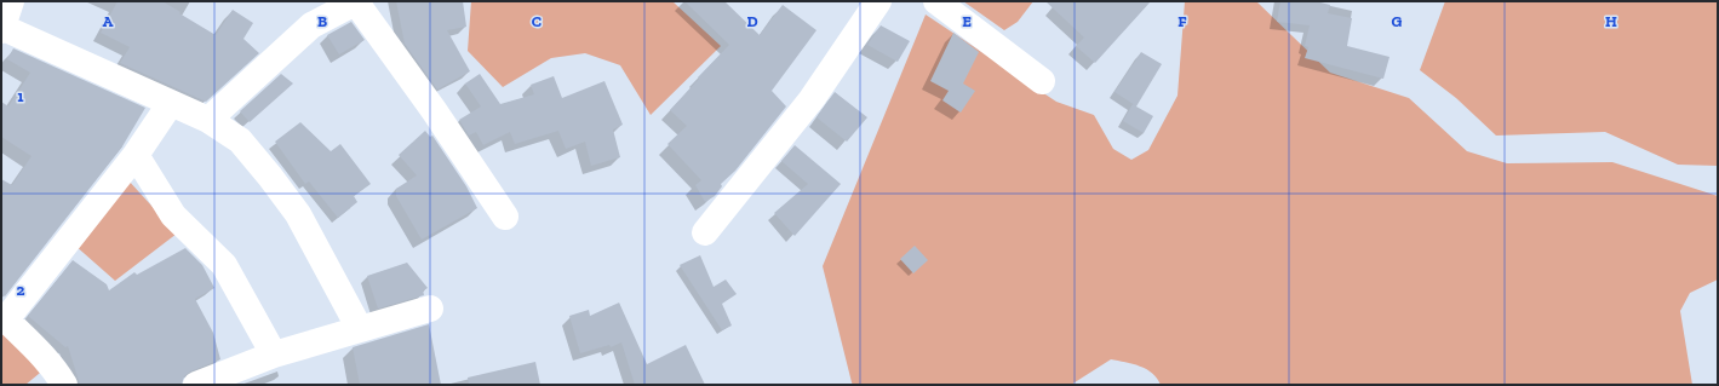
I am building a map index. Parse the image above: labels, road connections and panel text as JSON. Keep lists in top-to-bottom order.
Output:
{
  "grid": {
    "columns": [
      "A",
      "B",
      "C",
      "D",
      "E",
      "F",
      "G",
      "H"
    ],
    "rows": ["1", "2"]
  }
}
